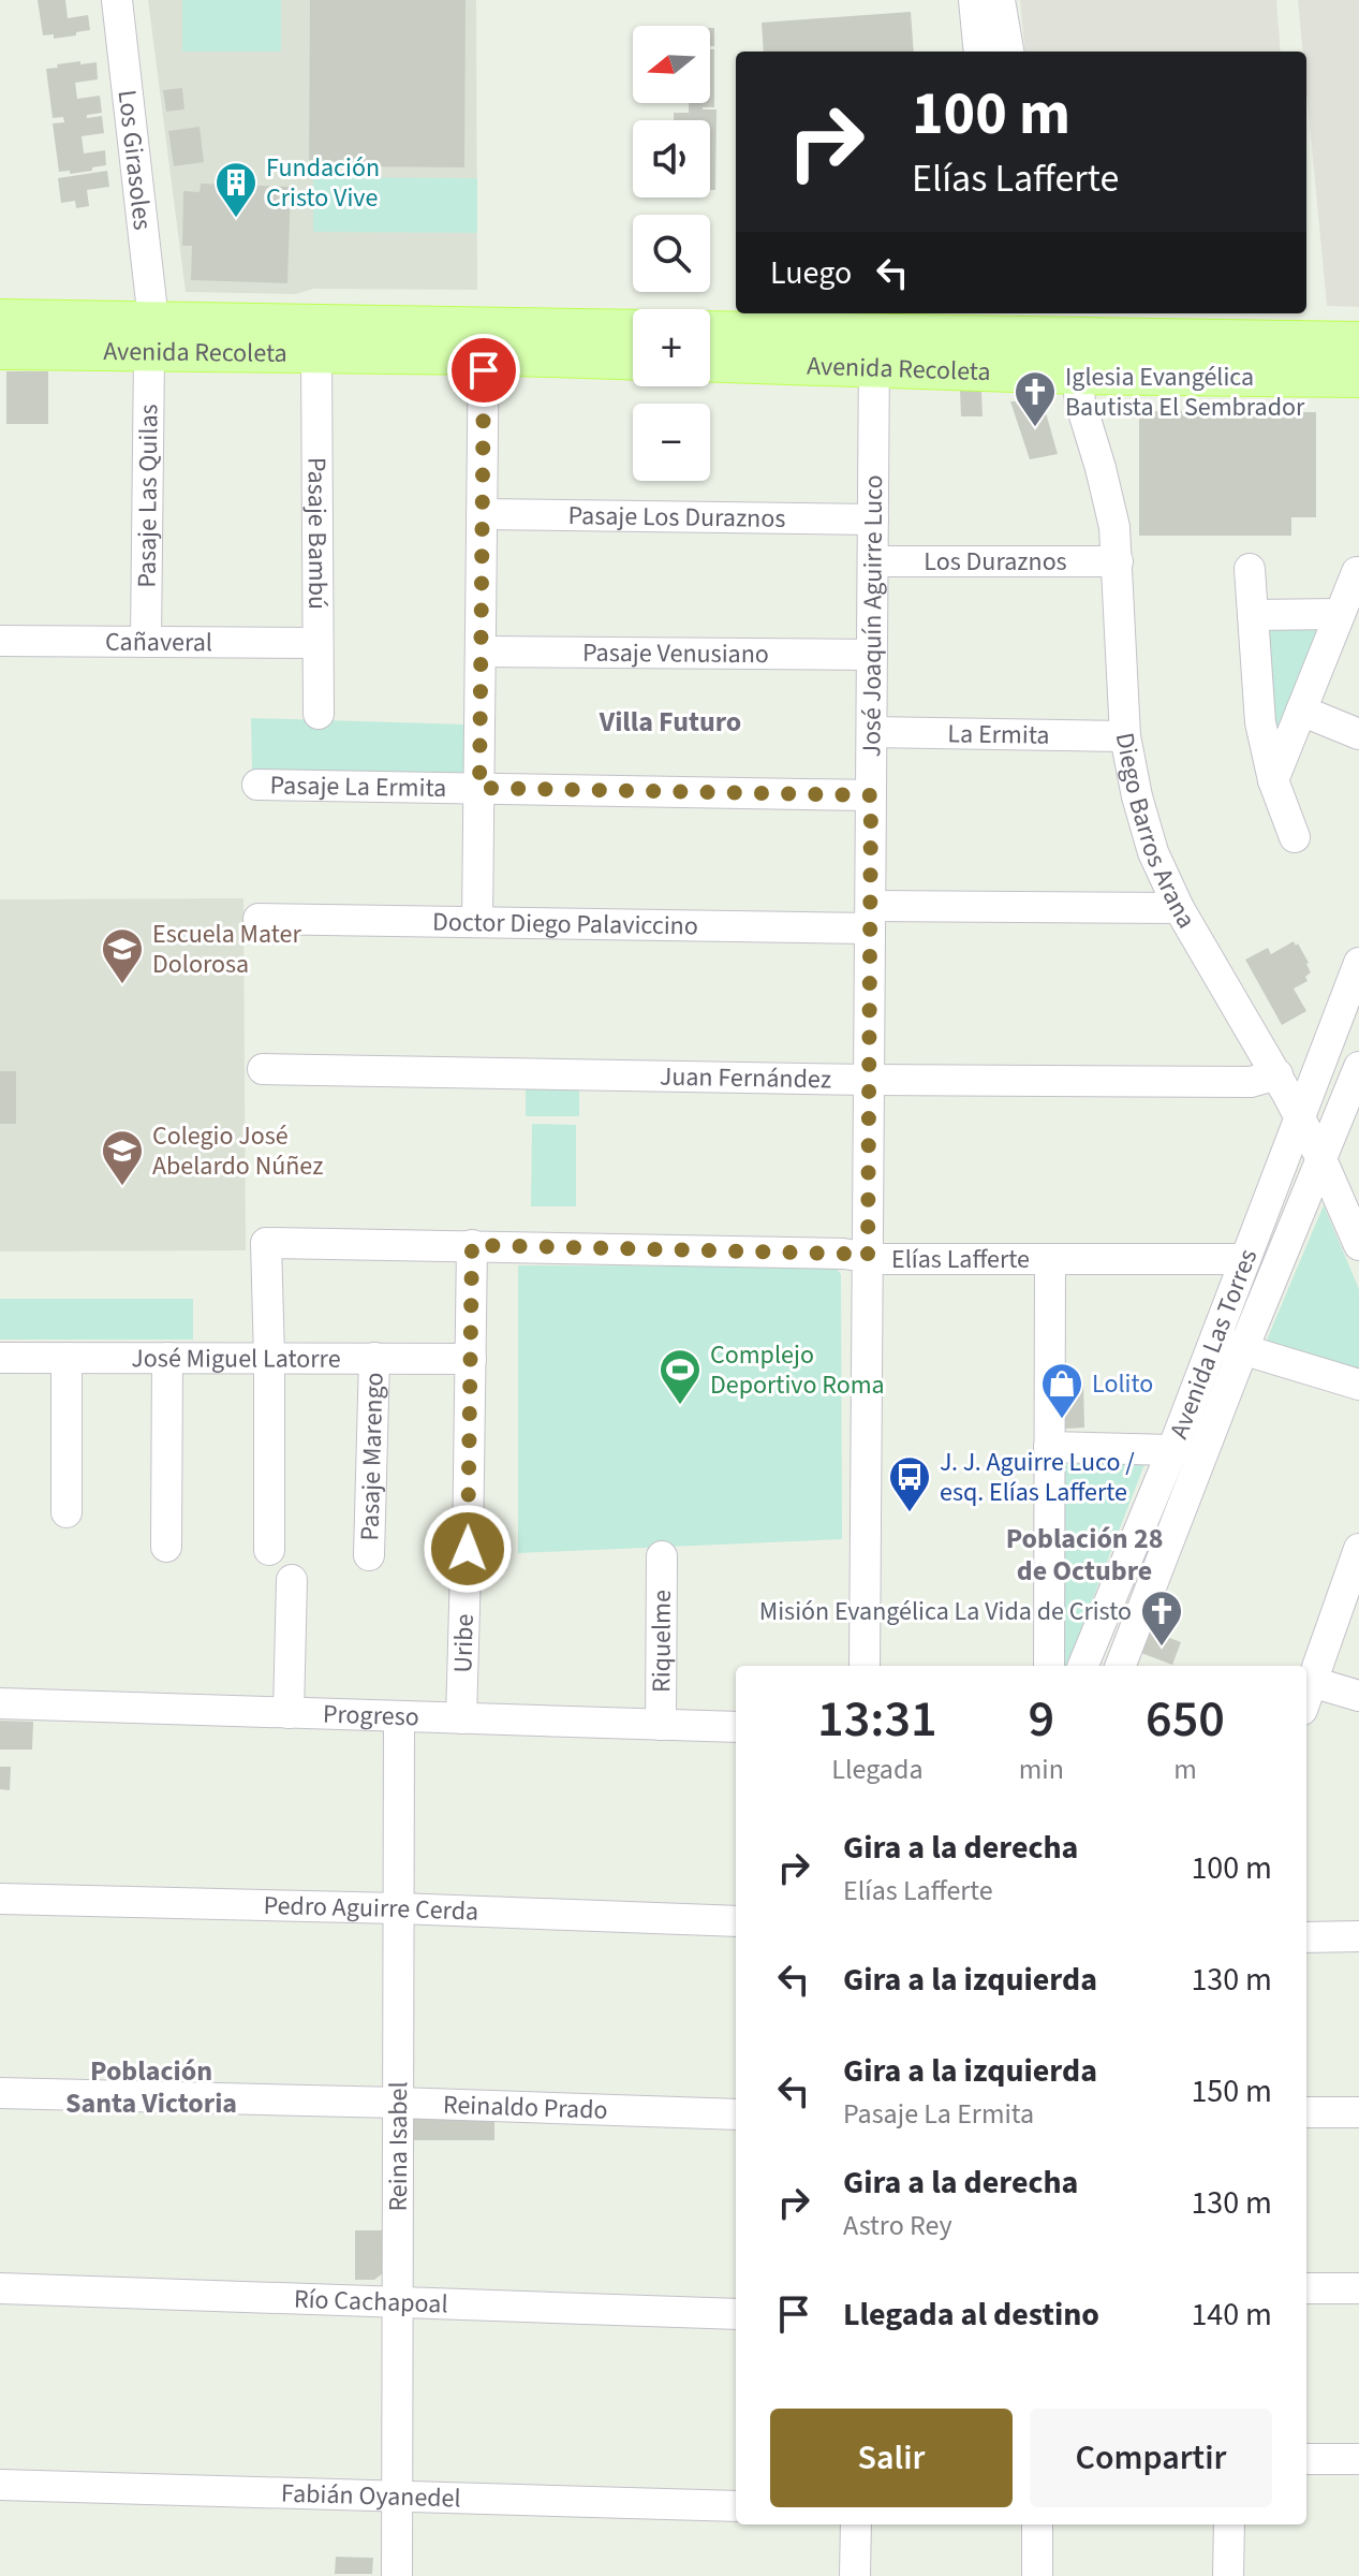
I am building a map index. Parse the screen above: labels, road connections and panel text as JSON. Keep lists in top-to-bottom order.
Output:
{
  "streets": {
    "main road": ["Avenida Recoleta"],
    "street": [
      "Los Girasoles",
      "Pasaje Las Quilas",
      "Pasaje Los Duraznos",
      "Pasaje Bambú",
      "Los Duraznos",
      "José Joaquín Aguirre Luco",
      "Cañaveral",
      "Pasaje Venusiano",
      "La Ermita",
      "Pasaje La Ermita",
      "Diego Barros Arana",
      "Doctor Diego Palaviccino",
      "Juan Fernández",
      "Elías Lafferte",
      "Avenida Las Torres",
      "José Miguel Latorre",
      "Pasaje Marengo",
      "Riquelme",
      "Uribe",
      "Progreso",
      "Pedro Aguirre Cerda",
      "Reinaldo Prado",
      "Reina Isabel",
      "Río Cachapoal",
      "Fabián Oyanedel"
    ]
  },
  "crossings": [
    ["Los Girasoles", "Avenida Recoleta"],
    ["Los Girasoles", "Pasaje Las Quilas"],
    ["Avenida Recoleta", "Pasaje Las Quilas"],
    ["Avenida Recoleta", "Pasaje Bambú"],
    ["Avenida Recoleta", "José Joaquín Aguirre Luco"],
    ["Avenida Recoleta", "Diego Barros Arana"],
    ["Pasaje Las Quilas", "Cañaveral"],
    ["Pasaje Los Duraznos", "José Joaquín Aguirre Luco"],
    ["Pasaje Bambú", "Cañaveral"],
    ["Los Duraznos", "José Joaquín Aguirre Luco"],
    ["Los Duraznos", "Diego Barros Arana"],
    ["José Joaquín Aguirre Luco", "Pasaje Venusiano"],
    ["José Joaquín Aguirre Luco", "La Ermita"],
    ["José Joaquín Aguirre Luco", "Pasaje La Ermita"],
    ["José Joaquín Aguirre Luco", "Doctor Diego Palaviccino"],
    ["José Joaquín Aguirre Luco", "Juan Fernández"],
    ["José Joaquín Aguirre Luco", "Elías Lafferte"],
    ["La Ermita", "Diego Barros Arana"],
    ["Diego Barros Arana", "Doctor Diego Palaviccino"],
    ["Diego Barros Arana", "Juan Fernández"],
    ["Diego Barros Arana", "Avenida Las Torres"],
    ["Elías Lafferte", "Avenida Las Torres"],
    ["Elías Lafferte", "José Miguel Latorre"],
    ["Elías Lafferte", "Uribe"],
    ["José Miguel Latorre", "Pasaje Marengo"],
    ["José Miguel Latorre", "Uribe"],
    ["Riquelme", "Progreso"],
    ["Uribe", "Progreso"],
    ["Progreso", "Reina Isabel"],
    ["Pedro Aguirre Cerda", "Reina Isabel"],
    ["Reinaldo Prado", "Reina Isabel"],
    ["Reina Isabel", "Río Cachapoal"],
    ["Reina Isabel", "Fabián Oyanedel"]
  ],
  "districts": ["Villa Futuro", "Población 28 de Octubre", "Población Santa Victoria"],
  "places": {
    "building": ["Fundación Cristo Vive"],
    "church": ["Iglesia Evangélica Bautista El Sembrador", "Misión Evangélica La Vida de Cristo"],
    "school or university": ["Escuela Mater Dolorosa", "Colegio José Abelardo Núñez"],
    "sports": ["Complejo Deportivo Roma"],
    "shop": ["Lolito"],
    "bus stop": ["J. J. Aguirre Luco / esq. Elías Lafferte"]
  },
  "north": "left",
  "page": {
    "map_buttons": ["+", "−"],
    "turn": ["100 m", "Elías Lafferte"],
    "then": "Luego",
    "eta": [
      "13:31",
      "Llegada",
      "9",
      "min",
      "650",
      "m"
    ],
    "list": [
      {
        "name": "Gira a la derecha",
        "note": "Elías Lafferte",
        "value": "100 m"
      },
      {
        "name": "Gira a la izquierda",
        "value": "130 m"
      },
      {
        "name": "Gira a la izquierda",
        "note": "Pasaje La Ermita",
        "value": "150 m"
      },
      {
        "name": "Gira a la derecha",
        "note": "Astro Rey",
        "value": "130 m"
      },
      {
        "name": "Llegada al destino",
        "value": "140 m"
      }
    ],
    "buttons": ["Salir", "Compartir"]
  }
}
